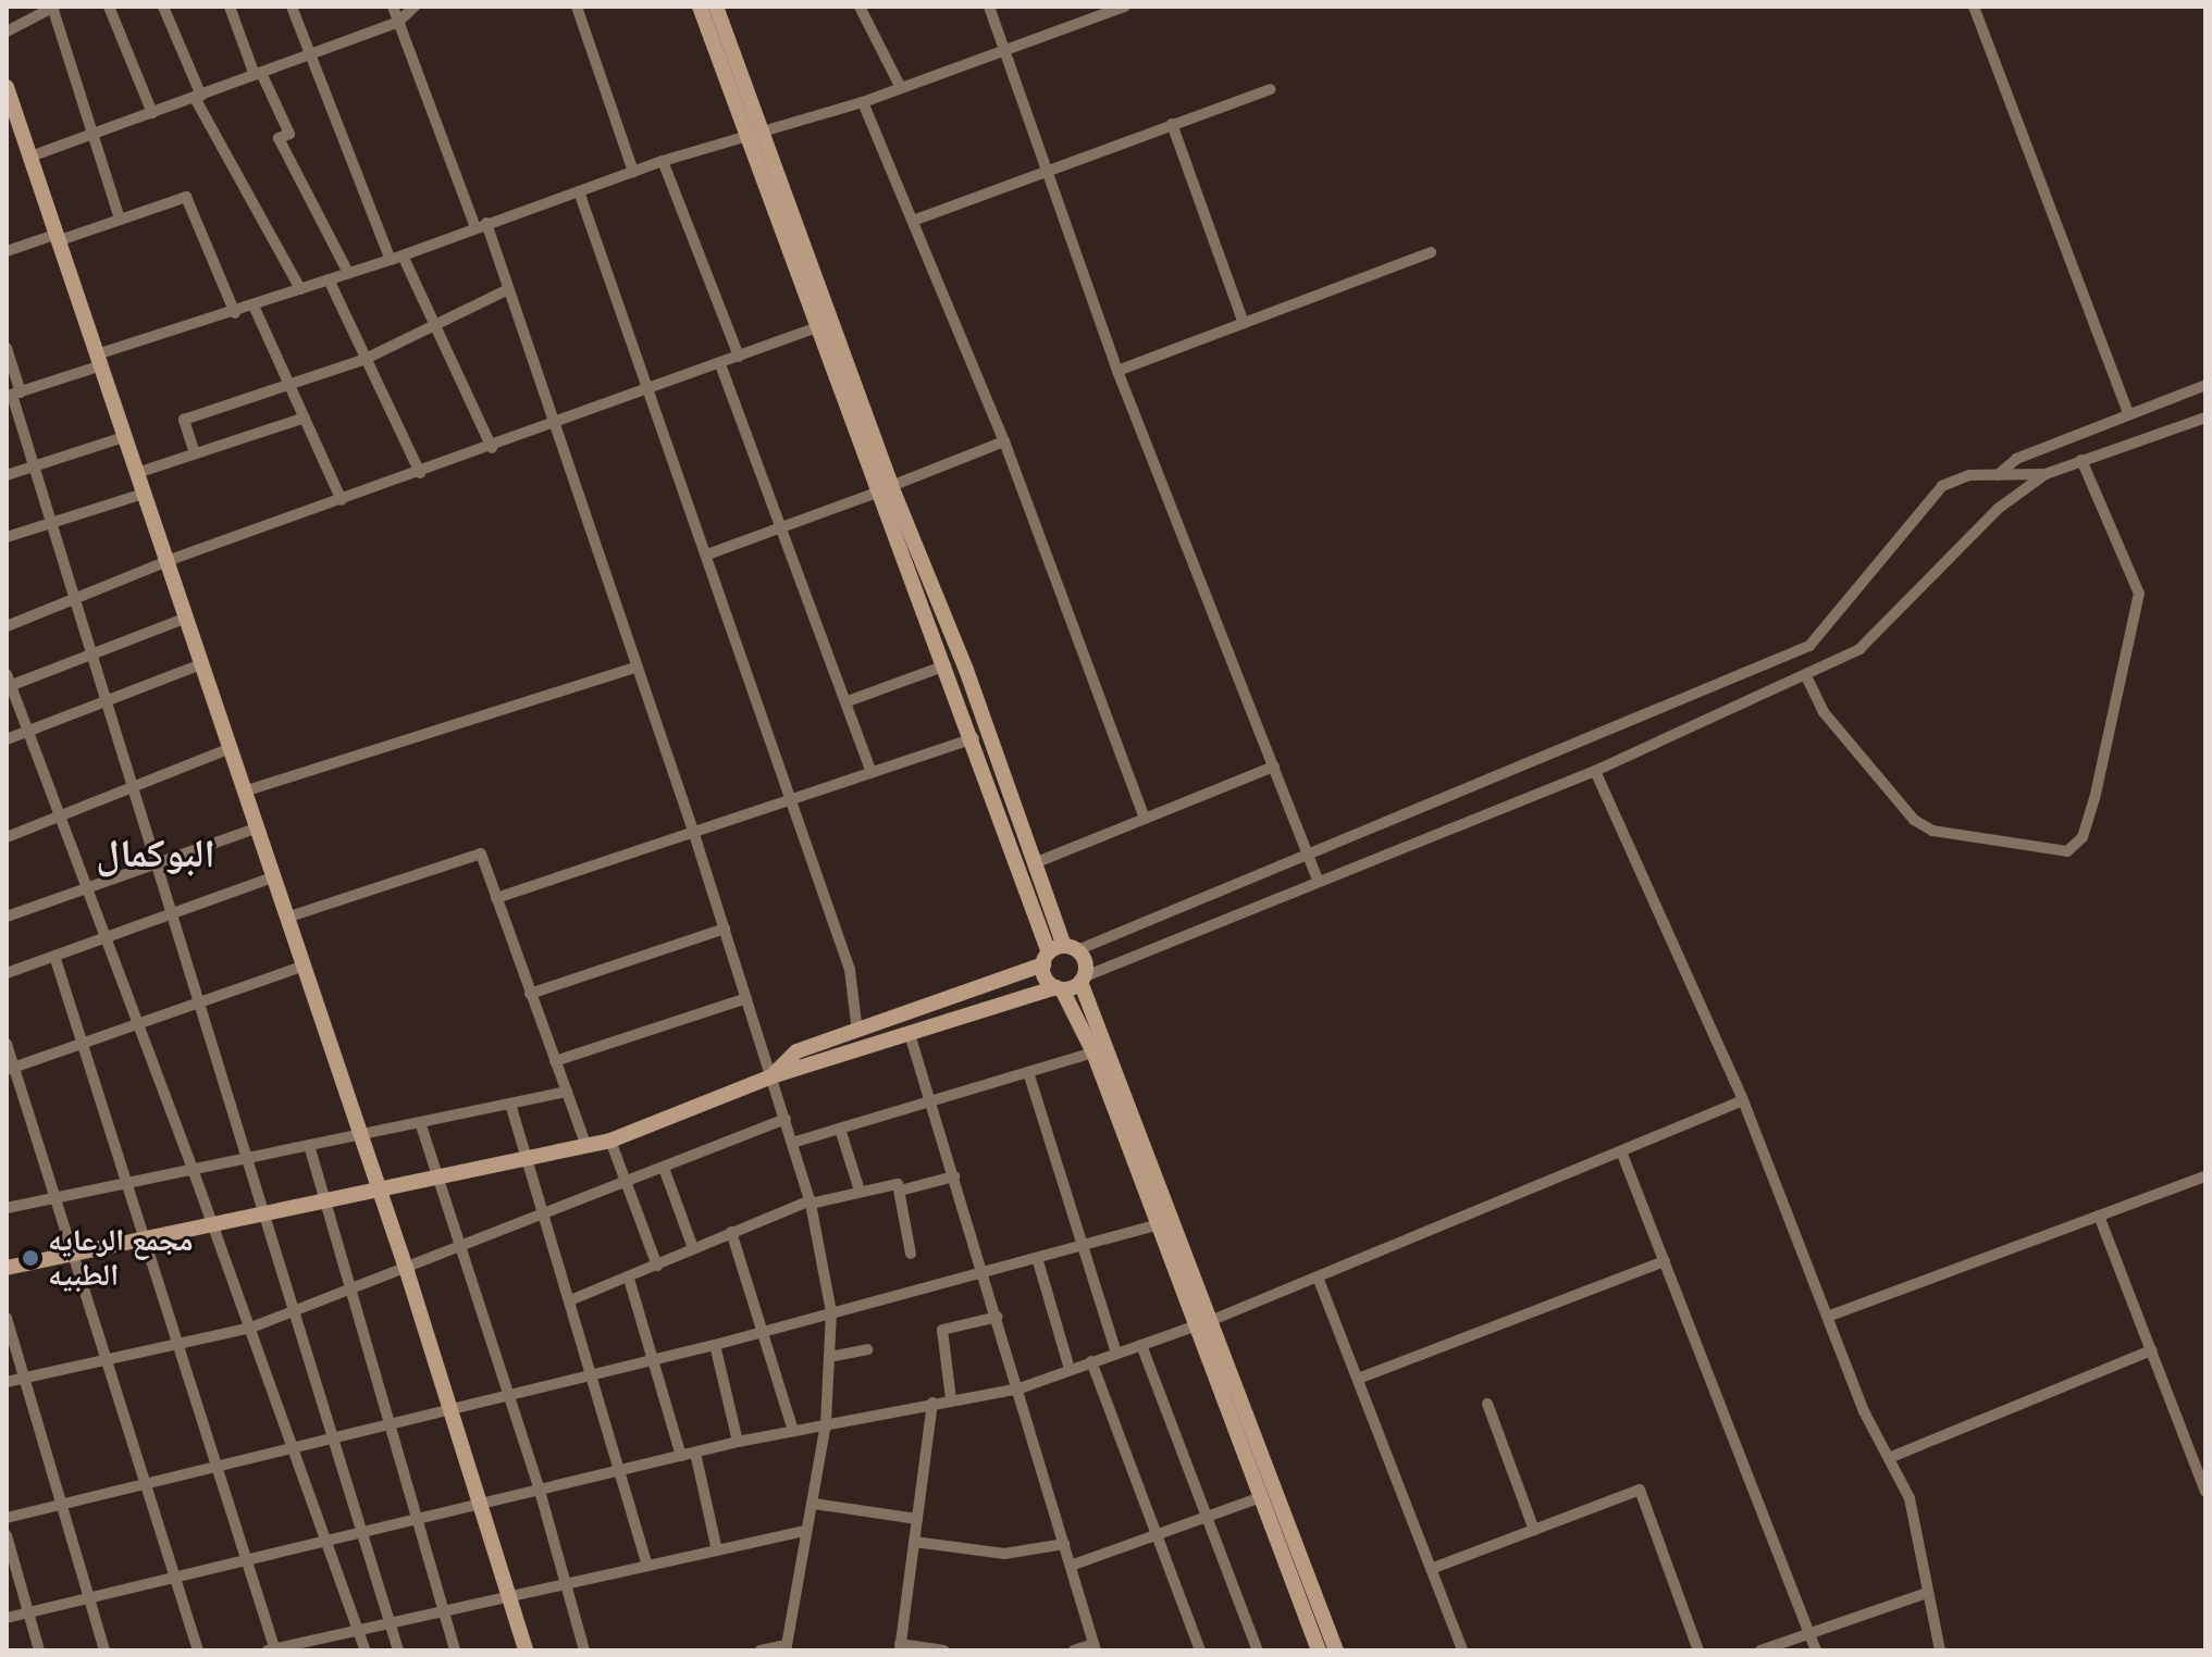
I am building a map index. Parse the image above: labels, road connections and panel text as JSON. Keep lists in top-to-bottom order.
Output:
{
  "districts": ["البوكمال"],
  "places": ["مجمع الرعايه الطبيه"]
}
